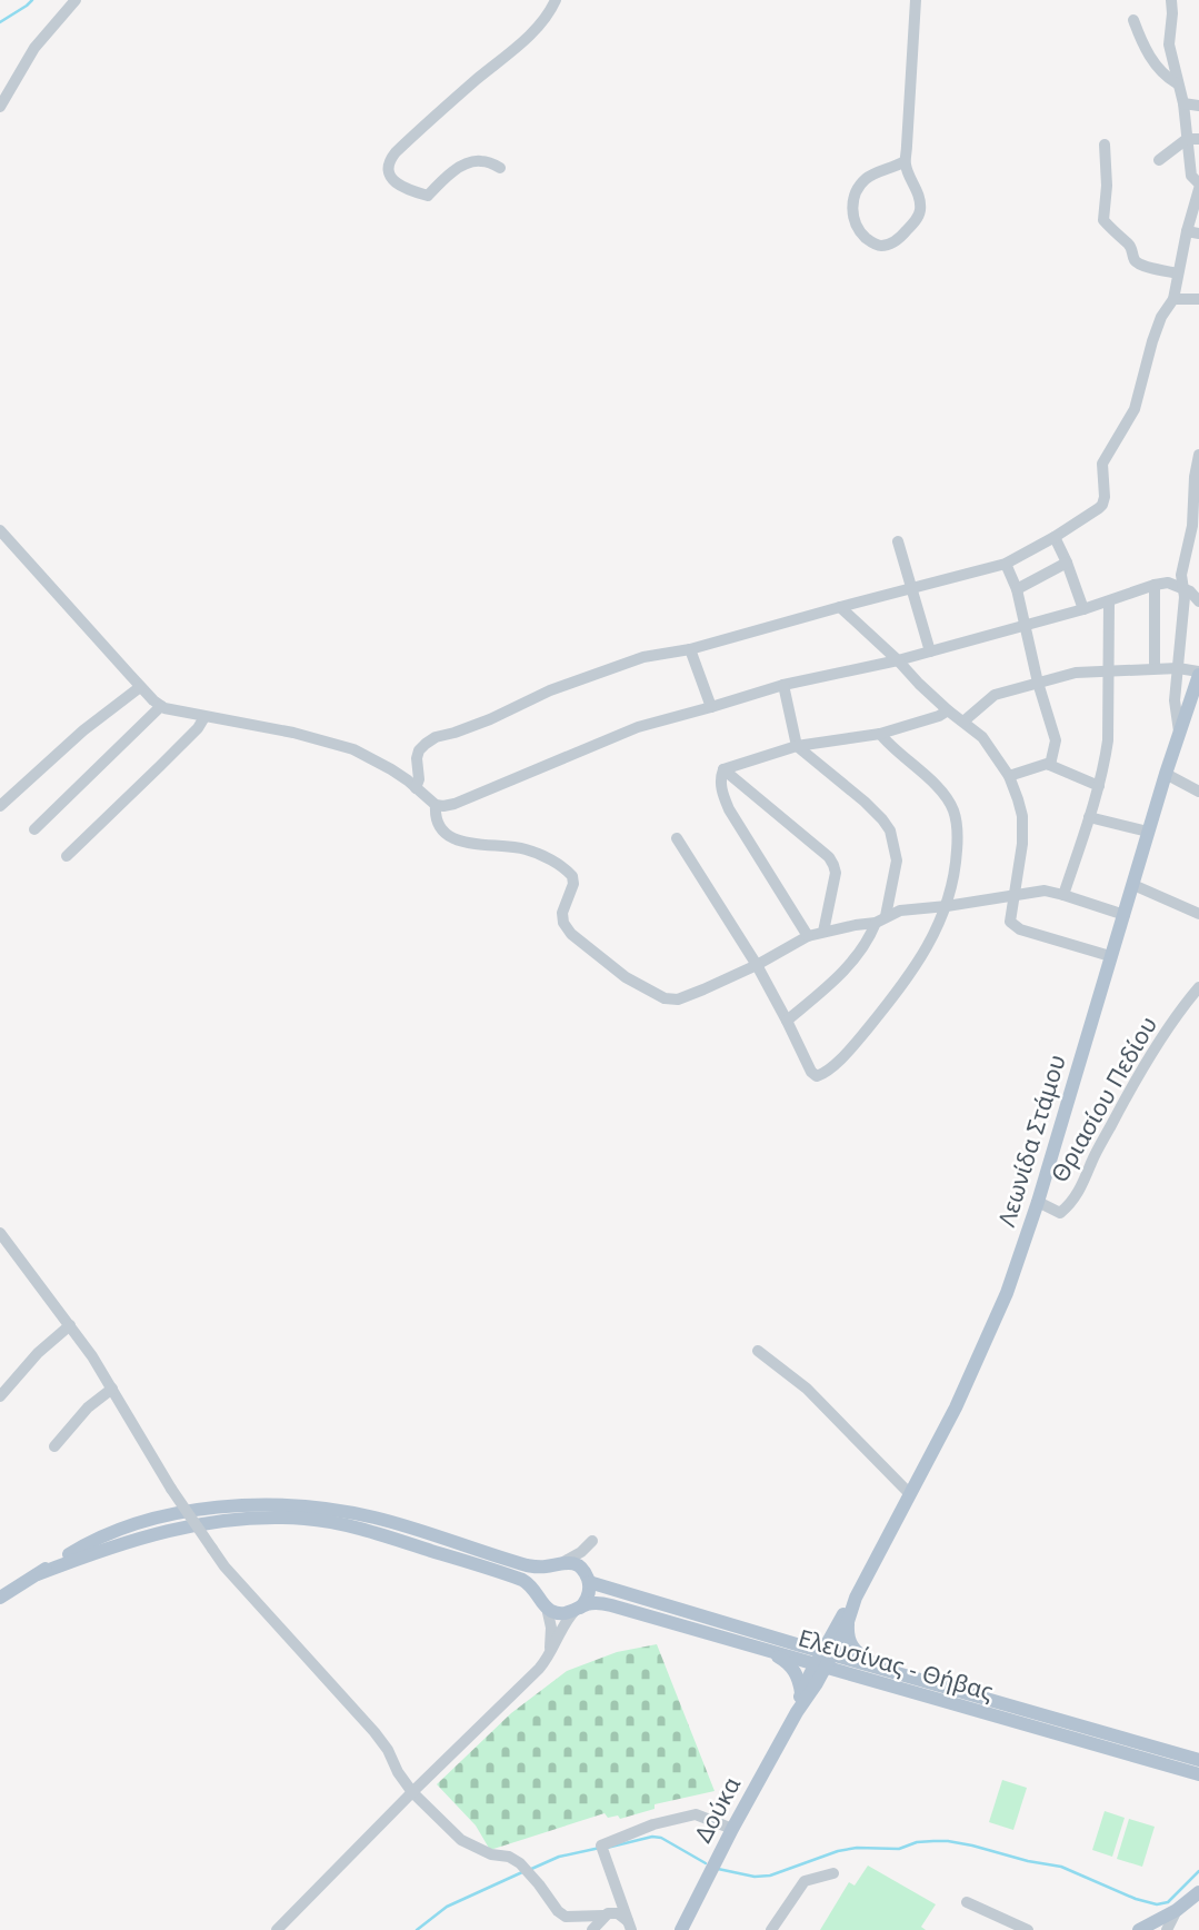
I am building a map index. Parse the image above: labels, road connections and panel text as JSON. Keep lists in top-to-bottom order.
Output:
{
  "streets": {
    "main road": ["Λεωνίδα Στάμου", "Ελευσίνας - Θήβας", "Δούκα"],
    "street": ["Θριασίου Πεδίου"]
  },
  "crossings": [
    ["Θριασίου Πεδίου", "Λεωνίδα Στάμου"],
    ["Λεωνίδα Στάμου", "Ελευσίνας - Θήβας"],
    ["Λεωνίδα Στάμου", "Δούκα"],
    ["Ελευσίνας - Θήβας", "Δούκα"]
  ]
}
